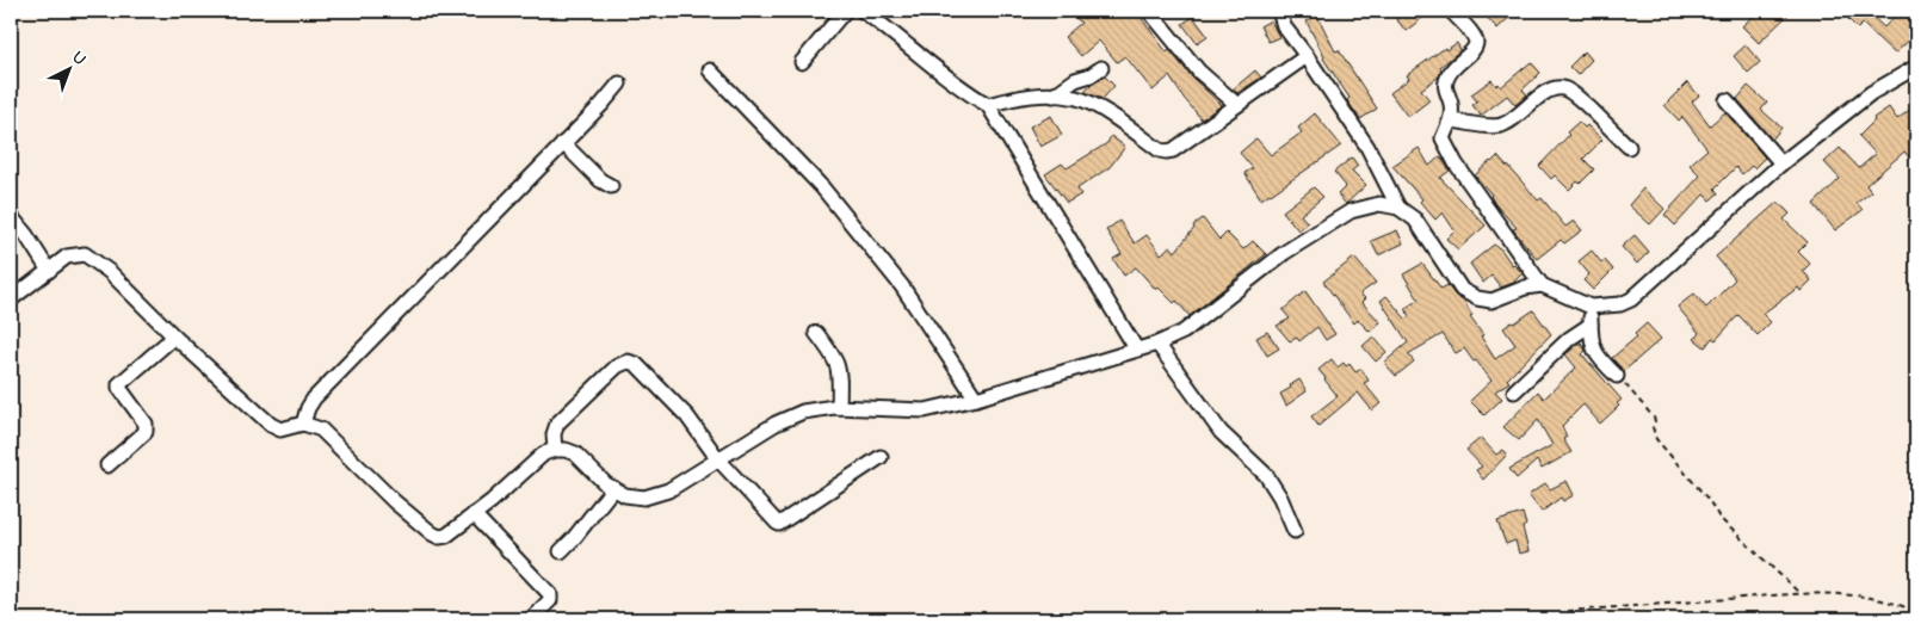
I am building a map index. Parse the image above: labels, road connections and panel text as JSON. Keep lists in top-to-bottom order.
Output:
{
  "north": "top right"
}
